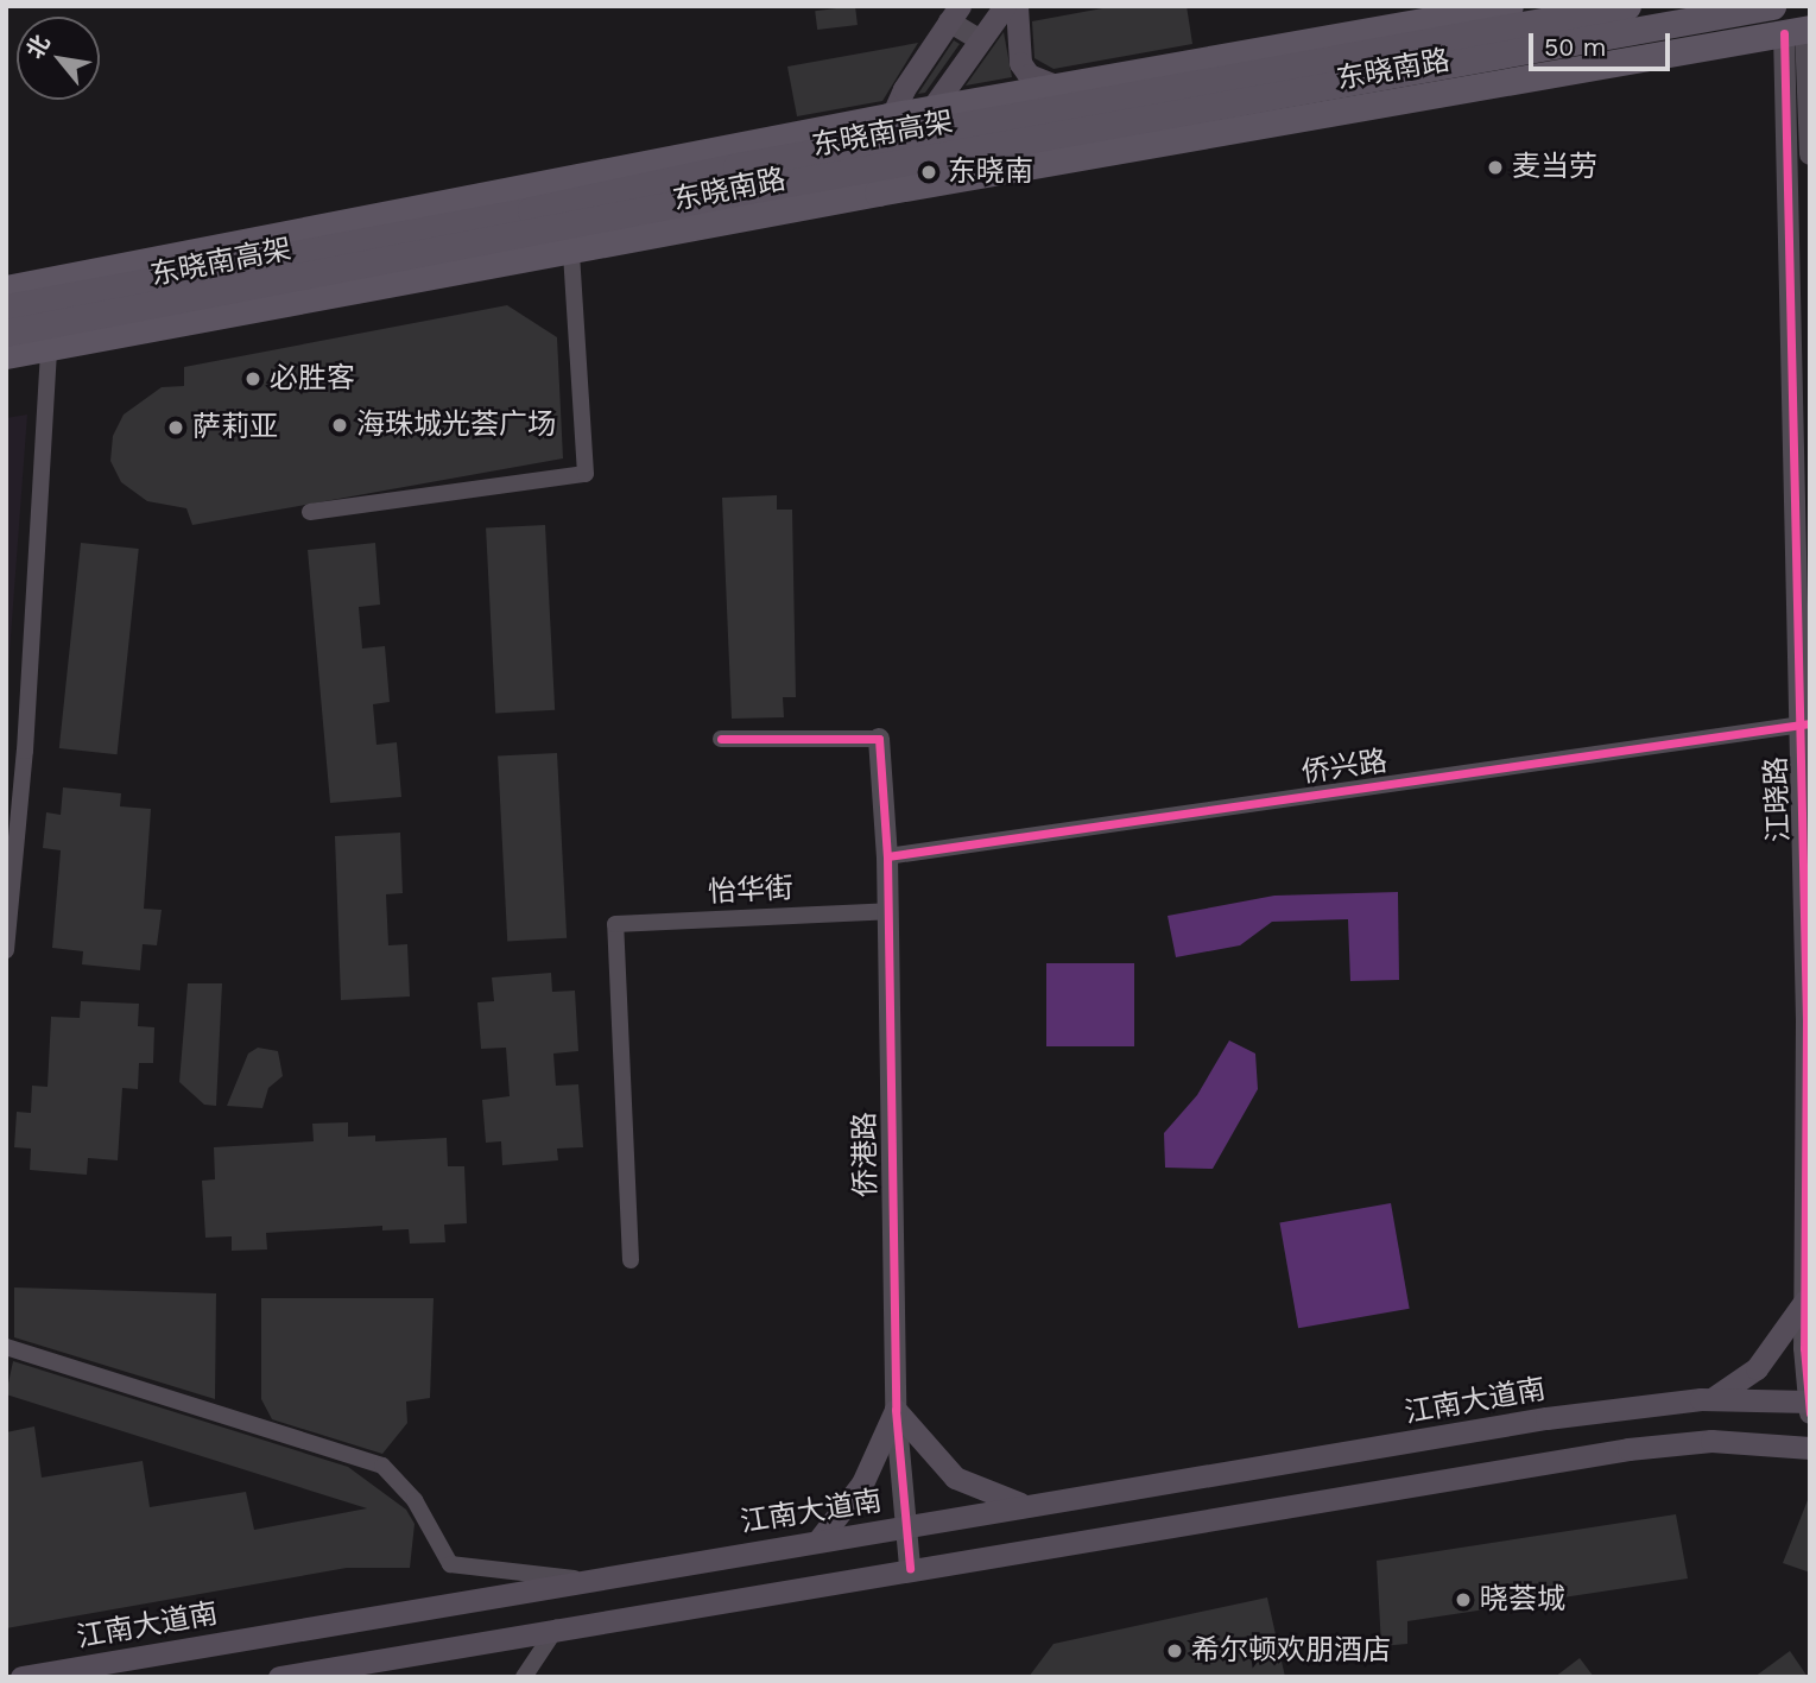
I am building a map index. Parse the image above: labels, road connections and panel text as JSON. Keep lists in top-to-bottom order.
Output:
{
  "streets": {
    "highway": ["东晓南高架"],
    "main road": ["东晓南路", "江南大道南"],
    "street": [
      "侨兴路",
      "江晓路",
      "怡华街",
      "侨港路"
    ]
  },
  "crossings": [
    ["东晓南路", "江晓路"],
    ["侨兴路", "江晓路"],
    ["侨兴路", "侨港路"],
    ["江晓路", "江南大道南"],
    ["怡华街", "侨港路"],
    ["侨港路", "江南大道南"]
  ],
  "places": [
    "麦当劳",
    "东晓南",
    "必胜客",
    "海珠城光荟广场",
    "萨莉亚",
    "晓荟城",
    "希尔顿欢朋酒店"
  ],
  "scale_bar": "50 m",
  "north": "top left"
}
